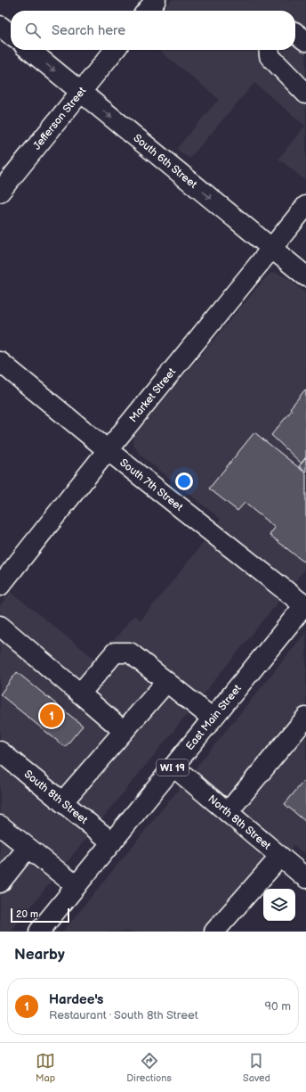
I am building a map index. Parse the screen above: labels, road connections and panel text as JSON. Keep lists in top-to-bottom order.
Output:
{
  "streets": {
    "street": [
      "Jefferson Street",
      "South 6th Street",
      "Market Street",
      "South 7th Street",
      "East Main Street",
      "WI 19",
      "South 8th Street",
      "North 8th Street"
    ]
  },
  "crossings": [
    ["Jefferson Street", "South 6th Street"],
    ["South 6th Street", "Market Street"],
    ["Market Street", "South 7th Street"],
    ["South 7th Street", "East Main Street"],
    ["East Main Street", "South 8th Street"],
    ["East Main Street", "North 8th Street"]
  ],
  "one_way": ["South 6th Street"],
  "scale_bar": "20 m",
  "page": {
    "search": "Search here",
    "pins": "1",
    "scale": "20 m",
    "heading": "Nearby",
    "list": [
      {
        "mark": "1",
        "name": "Hardee's",
        "note": "Restaurant · South 8th Street",
        "value": "90 m"
      }
    ],
    "nav": ["Map", "Directions", "Saved"]
  }
}
